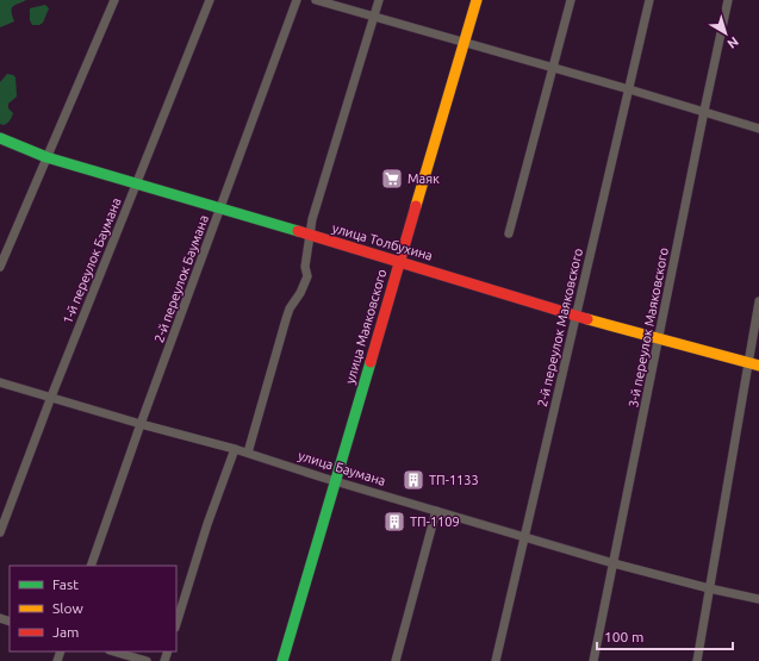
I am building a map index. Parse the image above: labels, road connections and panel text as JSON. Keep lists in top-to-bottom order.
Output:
{
  "streets": {
    "street": [
      "улица Толбухина",
      "1-й переулок Баумана",
      "2-й переулок Баумана",
      "улица Маяковского",
      "2-й переулок Маяковского",
      "3-й переулок Маяковского",
      "улица Баумана"
    ]
  },
  "crossings": [
    ["улица Толбухина", "1-й переулок Баумана"],
    ["улица Толбухина", "2-й переулок Баумана"],
    ["улица Толбухина", "улица Маяковского"],
    ["улица Толбухина", "2-й переулок Маяковского"],
    ["улица Толбухина", "3-й переулок Маяковского"],
    ["1-й переулок Баумана", "улица Баумана"],
    ["2-й переулок Баумана", "улица Баумана"],
    ["улица Маяковского", "улица Баумана"],
    ["2-й переулок Маяковского", "улица Баумана"],
    ["3-й переулок Маяковского", "улица Баумана"]
  ],
  "places": {
    "supermarket": ["Маяк"],
    "building": ["ТП-1133", "ТП-1109"]
  },
  "legend": ["Fast", "Slow", "Jam"],
  "scale_bar": "100 m",
  "north": "bottom right"
}
